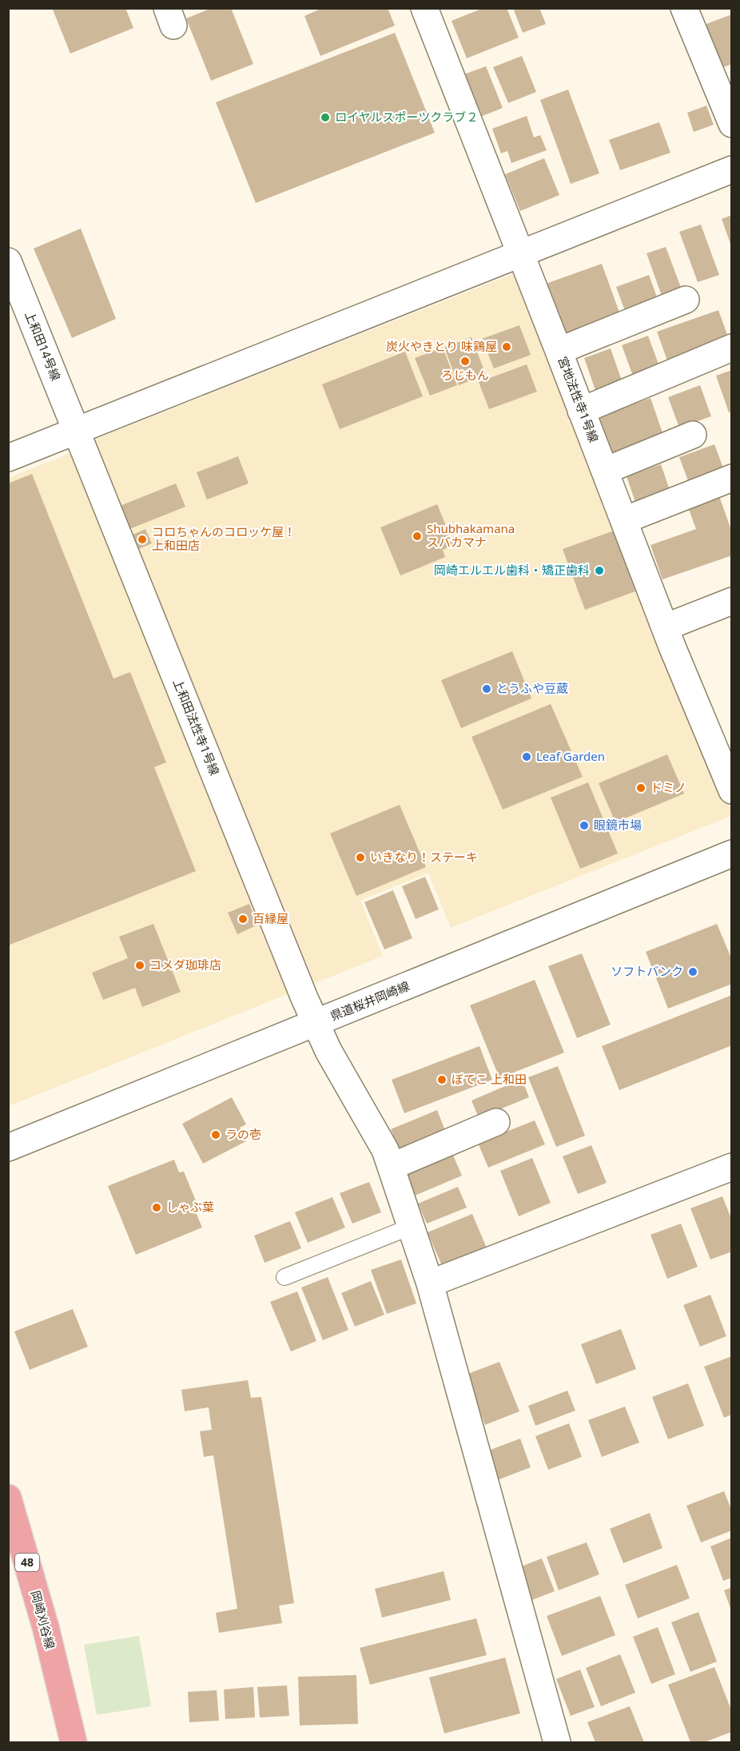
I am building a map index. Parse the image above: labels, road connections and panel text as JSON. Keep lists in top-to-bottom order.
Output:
{
  "streets": {
    "main road": ["48", "岡崎刈谷線"],
    "street": [
      "上和田14号線",
      "宮地法性寺1号線",
      "上和田法性寺1号線",
      "県道桜井岡崎線"
    ]
  },
  "crossings": [
    ["上和田14号線", "上和田法性寺1号線"],
    ["上和田法性寺1号線", "県道桜井岡崎線"]
  ],
  "places": [
    "ロイヤルスポーツクラブ２",
    "炭火やきとり 味鶏屋",
    "ろじもん",
    "Shubhakamana スバカマナ",
    "コロちゃんのコロッケ屋！ 上和田店",
    "岡崎エルエル歯科・矯正歯科",
    "とうふや豆蔵",
    "Leaf Garden",
    "ドミノ",
    "眼鏡市場",
    "いきなり！ステーキ",
    "百縁屋",
    "コメダ珈琲店",
    "ソフトバンク",
    "ぼてこ 上和田",
    "ラの壱",
    "しゃぶ葉"
  ]
}
